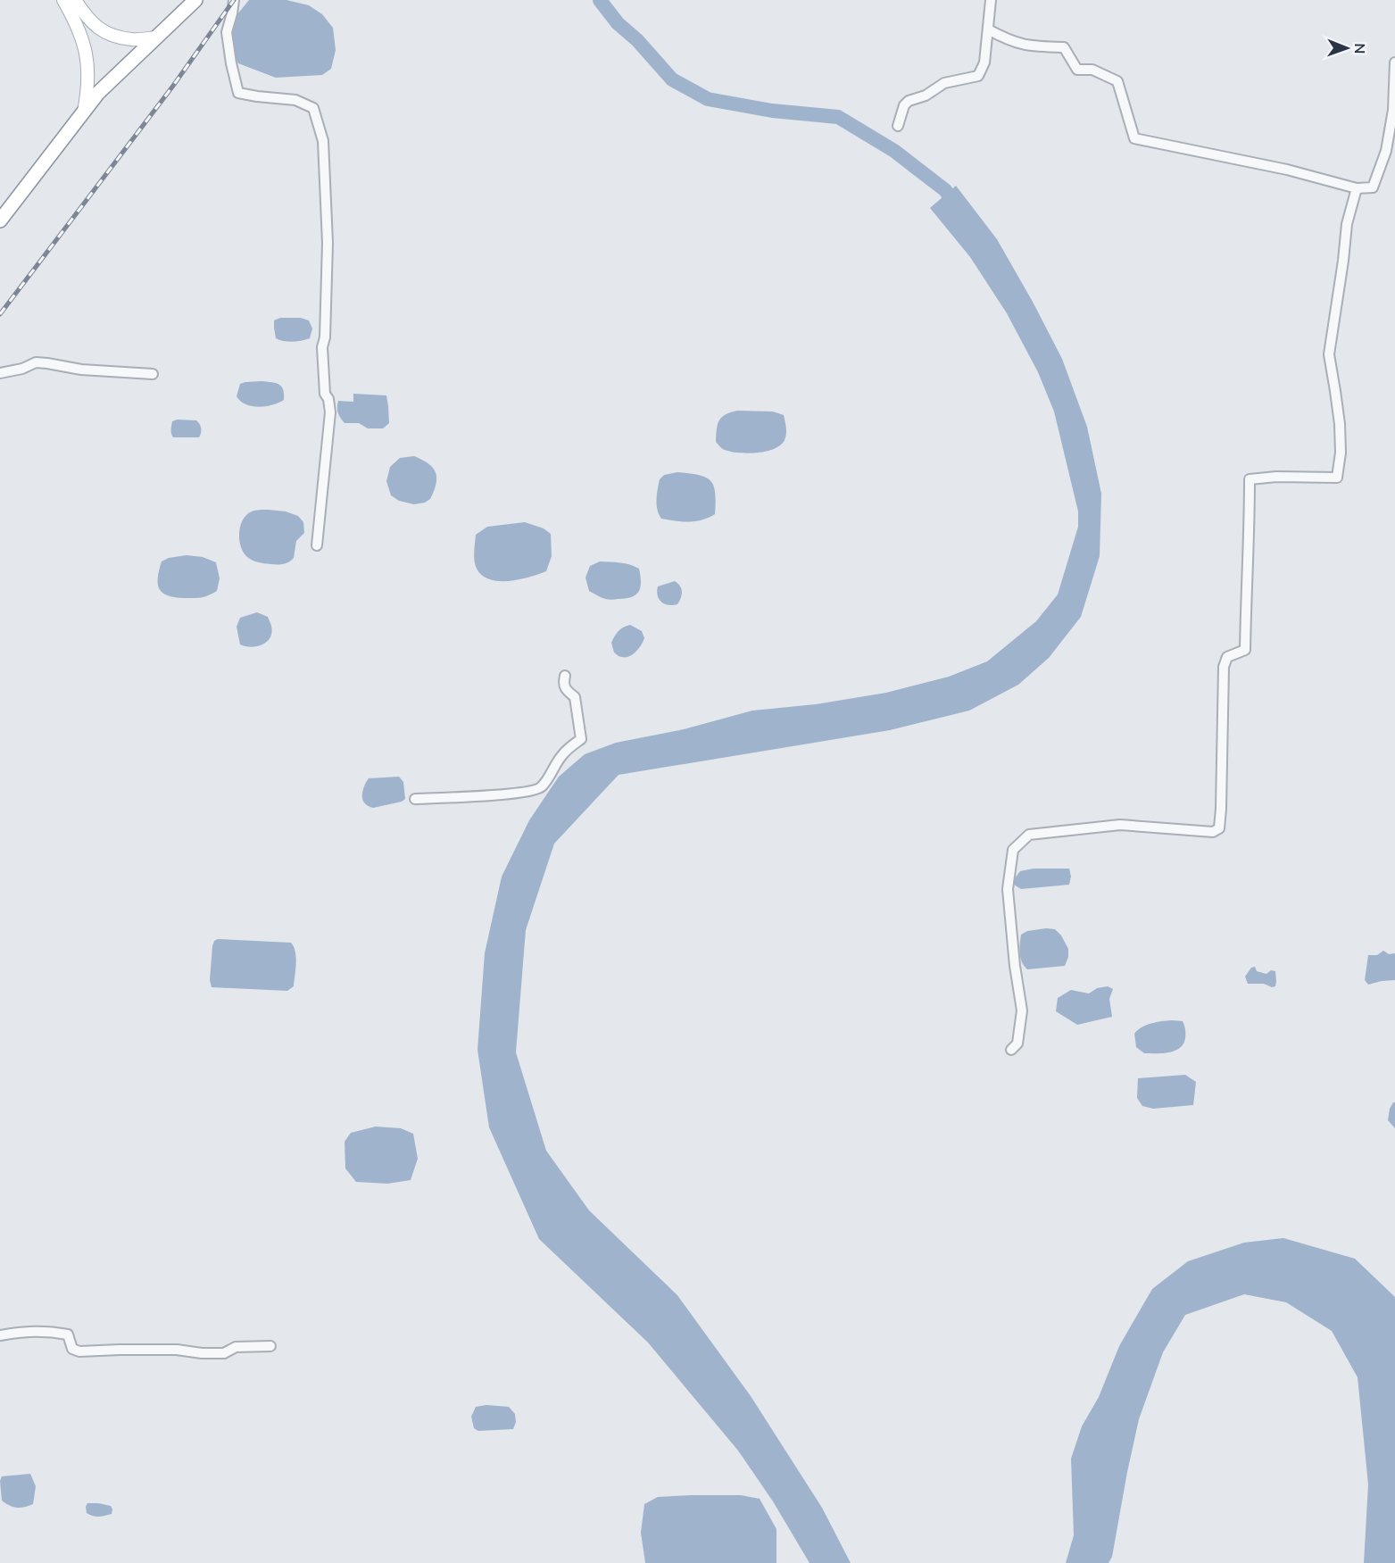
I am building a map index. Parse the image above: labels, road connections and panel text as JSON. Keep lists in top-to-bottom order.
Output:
{
  "north": "right"
}
